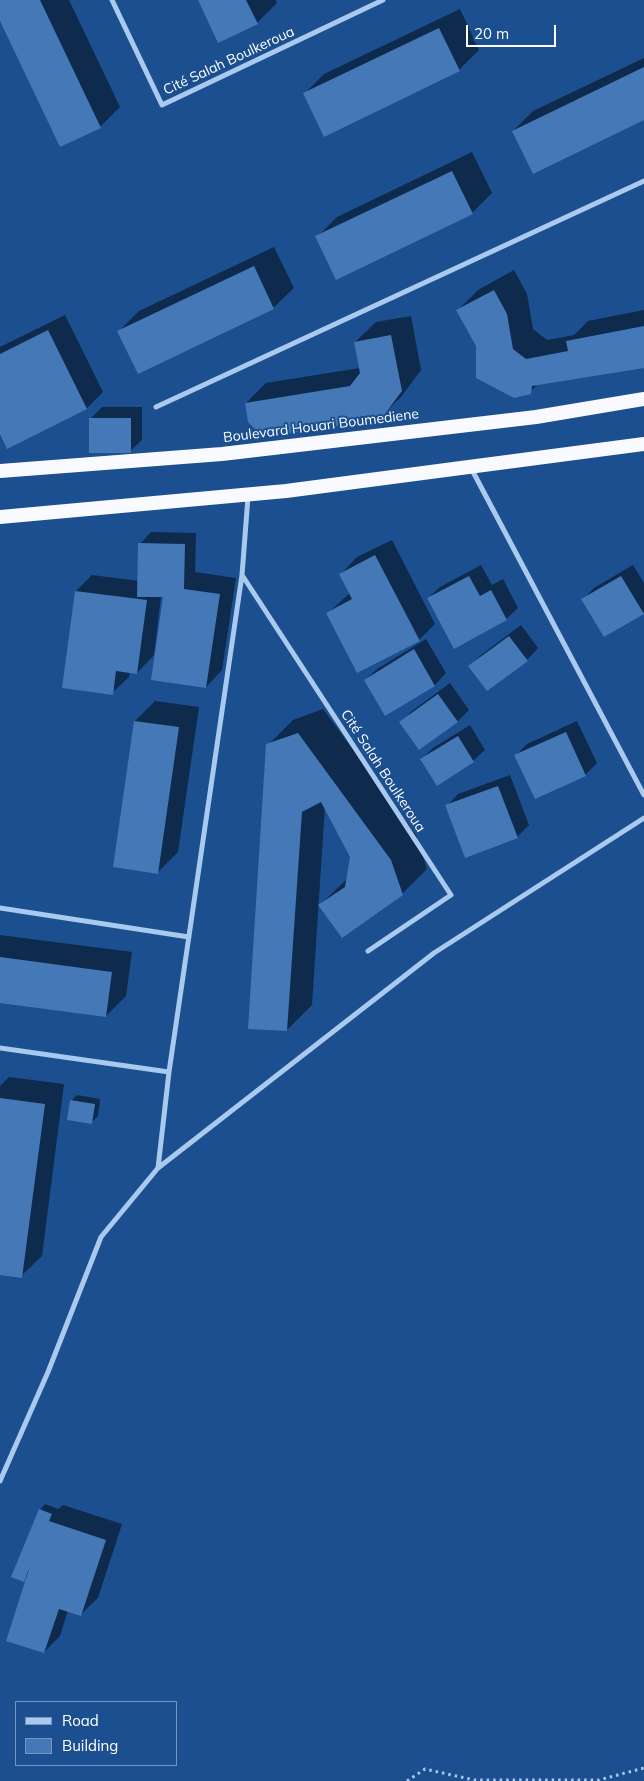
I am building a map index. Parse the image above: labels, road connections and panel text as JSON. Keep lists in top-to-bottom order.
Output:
{
  "streets": {
    "highway": ["Boulevard Houari Boumediene"],
    "street": ["Cité Salah Boulkeroua"]
  },
  "legend": ["Road", "Building"],
  "scale_bar": "20 m"
}
